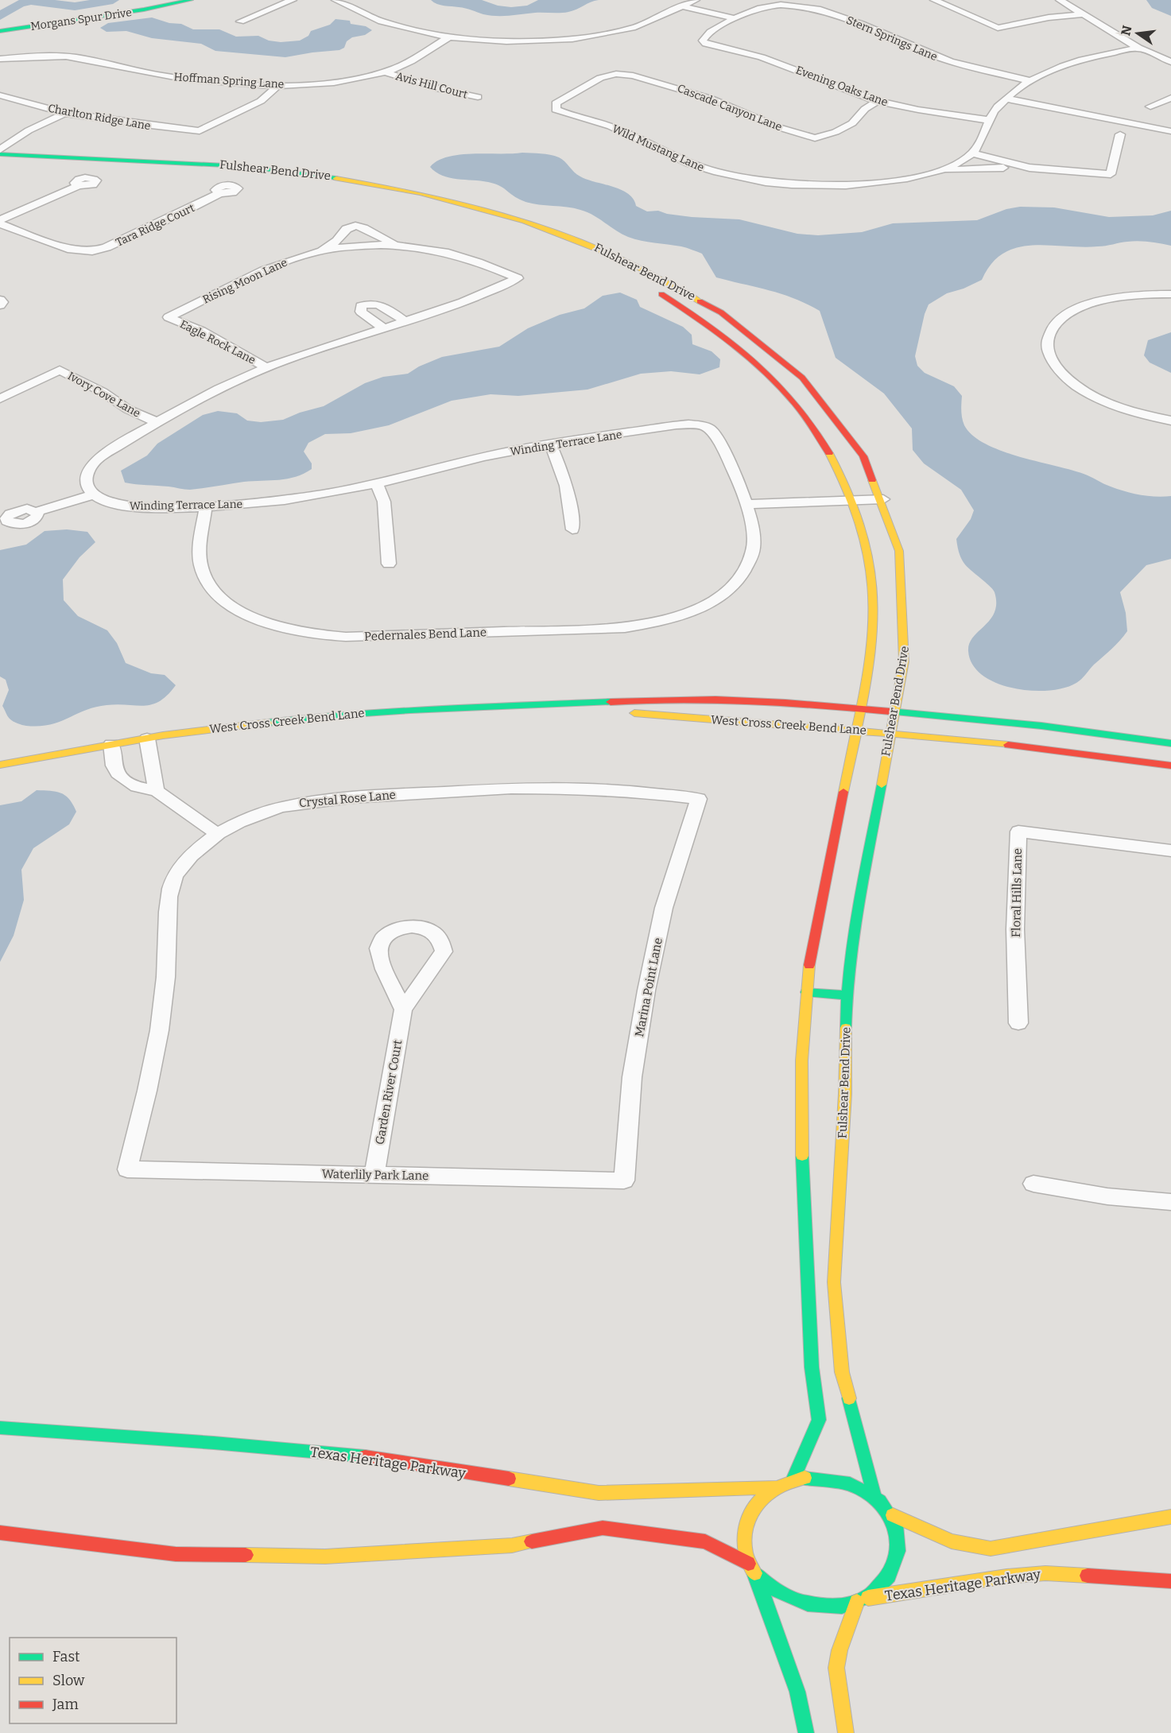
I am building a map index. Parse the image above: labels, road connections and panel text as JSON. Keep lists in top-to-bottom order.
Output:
{
  "streets": {
    "main road": [
      "Morgans Spur Drive",
      "Fulshear Bend Drive",
      "West Cross Creek Bend Lane",
      "Texas Heritage Parkway"
    ],
    "street": [
      "Stern Springs Lane",
      "Hoffman Spring Lane",
      "Avis Hill Court",
      "Evening Oaks Lane",
      "Cascade Canyon Lane",
      "Charlton Ridge Lane",
      "Wild Mustang Lane",
      "Tara Ridge Court",
      "Rising Moon Lane",
      "Eagle Rock Lane",
      "Ivory Cove Lane",
      "Winding Terrace Lane",
      "Pedernales Bend Lane",
      "Crystal Rose Lane",
      "Floral Hills Lane",
      "Marina Point Lane",
      "Garden River Court",
      "Waterlily Park Lane"
    ]
  },
  "crossings": [
    ["Stern Springs Lane", "Evening Oaks Lane"],
    ["Hoffman Spring Lane", "Avis Hill Court"],
    ["Hoffman Spring Lane", "Charlton Ridge Lane"],
    ["Evening Oaks Lane", "Cascade Canyon Lane"],
    ["Cascade Canyon Lane", "Wild Mustang Lane"],
    ["Fulshear Bend Drive", "West Cross Creek Bend Lane"],
    ["Fulshear Bend Drive", "Texas Heritage Parkway"],
    ["Rising Moon Lane", "Eagle Rock Lane"],
    ["Winding Terrace Lane", "Pedernales Bend Lane"],
    ["Crystal Rose Lane", "Marina Point Lane"],
    ["Crystal Rose Lane", "Waterlily Park Lane"],
    ["Marina Point Lane", "Waterlily Park Lane"],
    ["Garden River Court", "Waterlily Park Lane"]
  ],
  "legend": ["Fast", "Slow", "Jam"],
  "north": "left"
}
